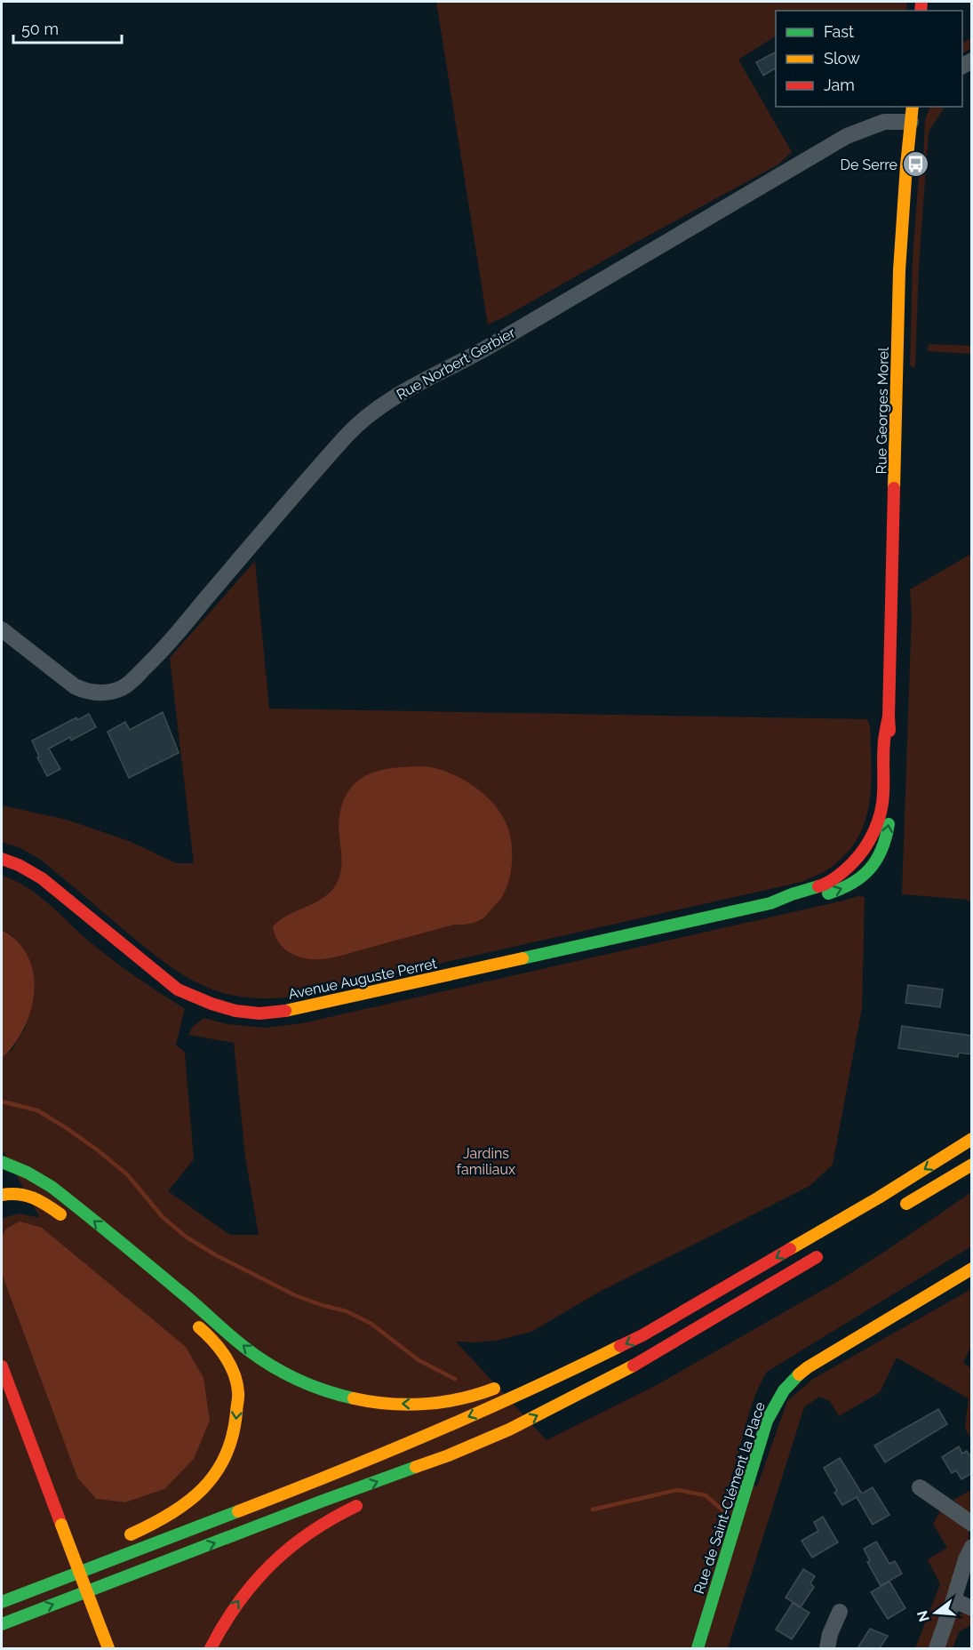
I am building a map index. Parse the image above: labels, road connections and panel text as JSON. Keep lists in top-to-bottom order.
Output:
{
  "streets": {
    "main road": ["Rue Georges Morel", "Avenue Auguste Perret", "Rue de Saint-Clément la Place"],
    "street": ["Rue Norbert Gerbier"]
  },
  "crossings": [
    ["Rue Norbert Gerbier", "Rue Georges Morel"],
    ["Rue Georges Morel", "Avenue Auguste Perret"]
  ],
  "parks": ["Jardins familiaux"],
  "places": {
    "bus stop": ["De Serre"]
  },
  "legend": ["Fast", "Slow", "Jam"],
  "scale_bar": "50 m",
  "north": "left"
}
